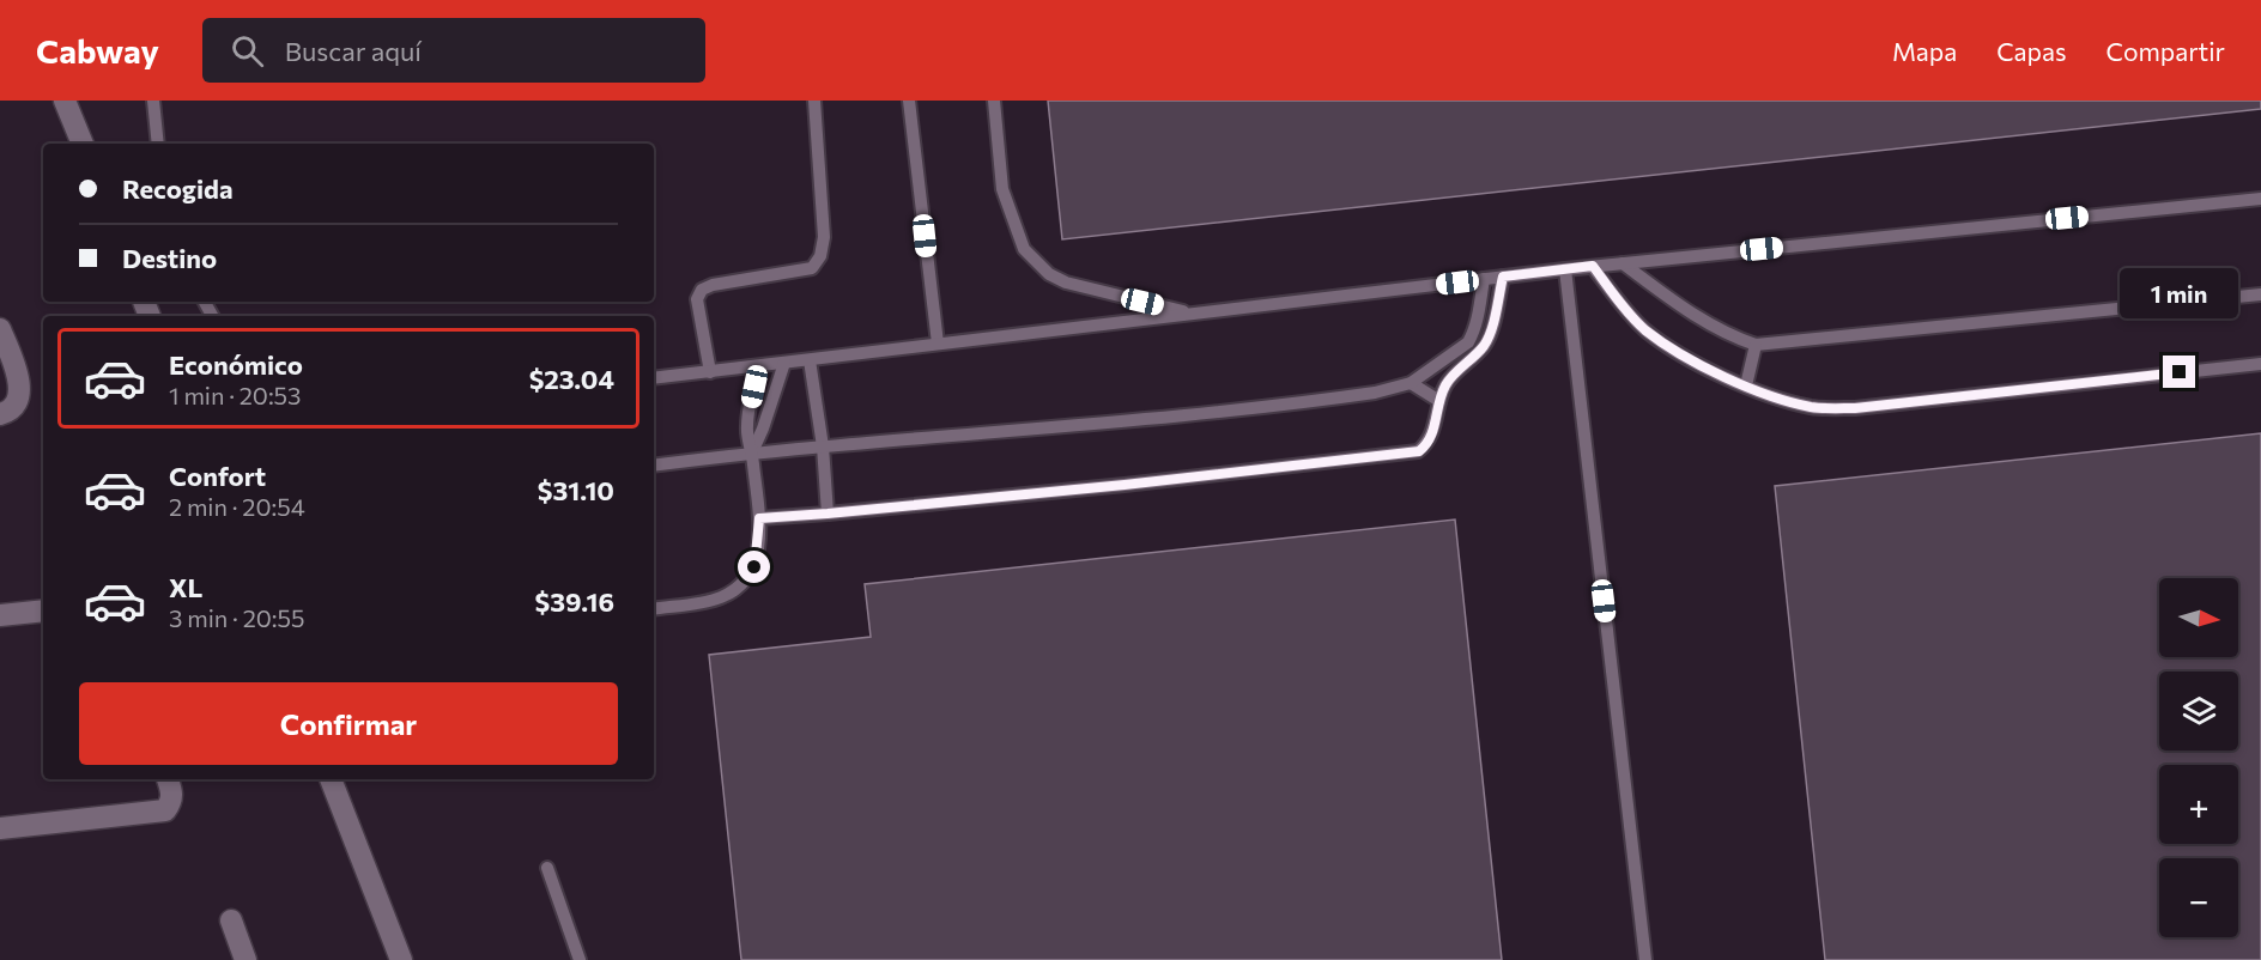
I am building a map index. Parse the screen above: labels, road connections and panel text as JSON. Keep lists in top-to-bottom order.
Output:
{
  "north": "right",
  "page": {
    "header": "Cabway",
    "search": "Buscar aquí",
    "nav": ["Mapa", "Capas", "Compartir"],
    "banner": ["Recogida", "Destino"],
    "bubble": "1 min",
    "list": [
      {
        "name": "Económico",
        "note": "1 min · 20:53",
        "value": "$23.04"
      },
      {
        "name": "Confort",
        "note": "2 min · 20:54",
        "value": "$31.10"
      },
      {
        "name": "XL",
        "note": "3 min · 20:55",
        "value": "$39.16"
      }
    ],
    "map_buttons": ["+", "−"],
    "buttons": "Confirmar"
  }
}
